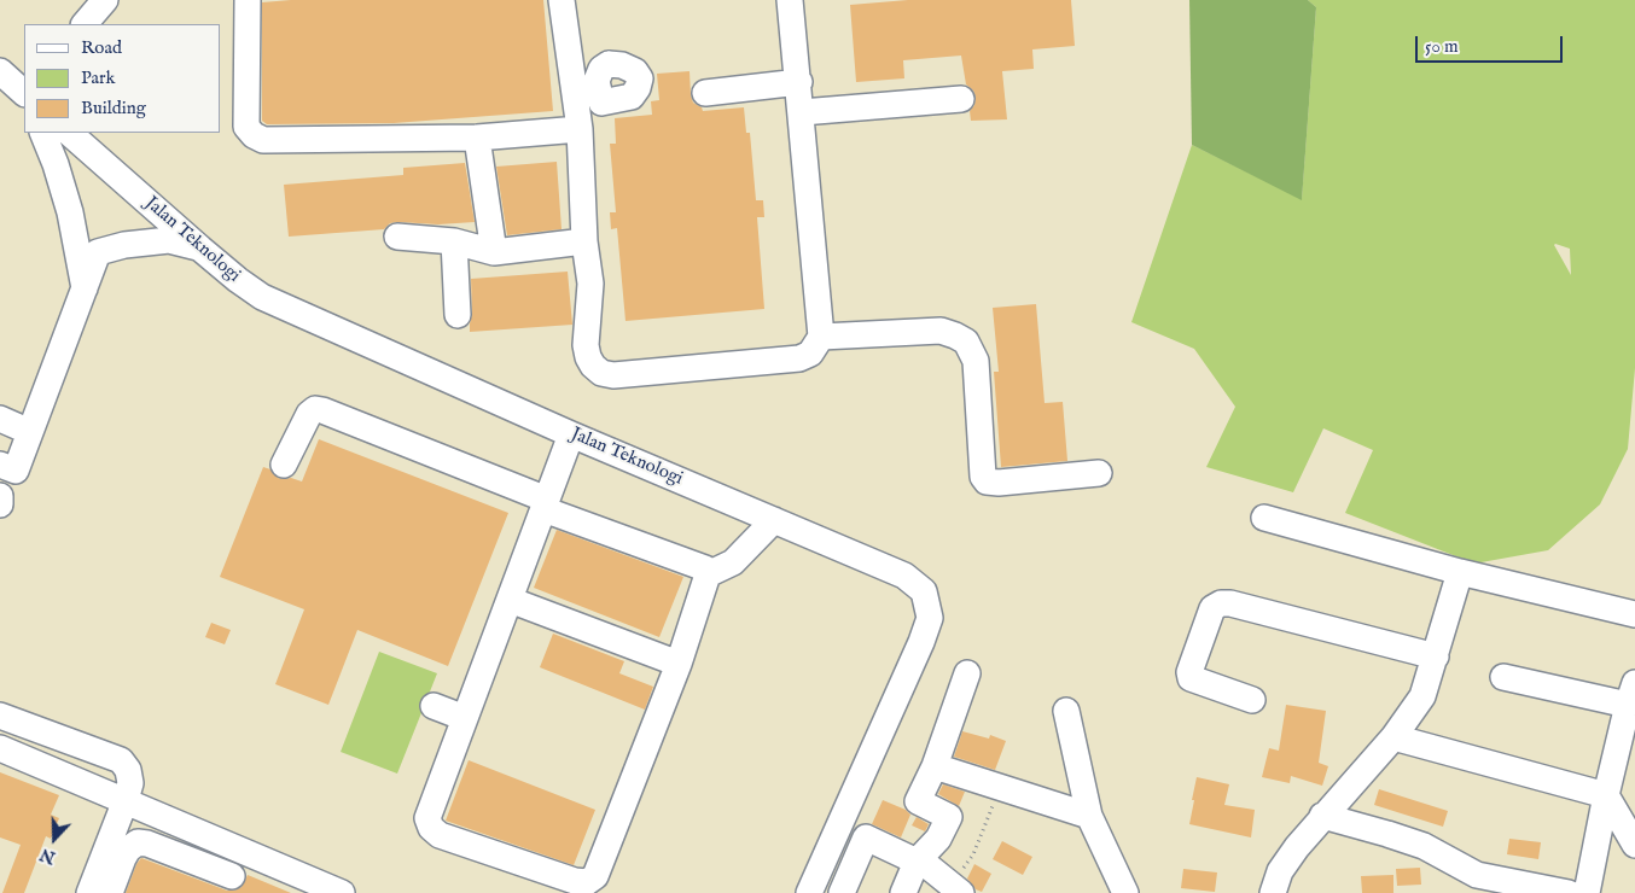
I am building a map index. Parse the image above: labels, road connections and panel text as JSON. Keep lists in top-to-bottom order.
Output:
{
  "streets": {
    "street": ["Jalan Teknologi"]
  },
  "legend": ["Road", "Park", "Building"],
  "scale_bar": "50 m",
  "north": "bottom"
}
